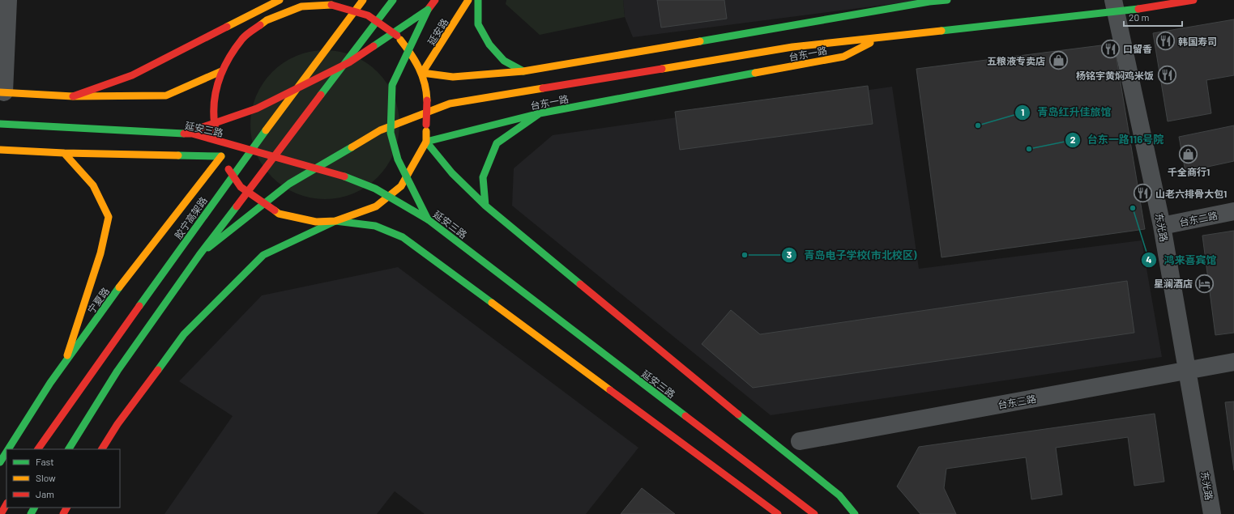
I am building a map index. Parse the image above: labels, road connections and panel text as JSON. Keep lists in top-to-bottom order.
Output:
{
  "streets": {
    "main road": [
      "延安路",
      "台东一路",
      "延安三路",
      "胶宁高架路",
      "宁夏路"
    ],
    "street": ["台东二路", "东光路", "台东三路"]
  },
  "crossings": [
    ["台东一路", "东光路"],
    ["台东二路", "东光路"],
    ["东光路", "台东三路"]
  ],
  "places": {
    "restaurant": [
      "韩国寿司",
      "口留香",
      "杨铭宇黄焖鸡米饭",
      "山老六排骨大包1"
    ],
    "shop": ["五粮液专卖店", "千全商行1"],
    "other": [
      "青岛红升佳旅馆",
      "台东一路116号院",
      "鸿来喜宾馆",
      "青岛电子学校(市北校区)"
    ],
    "hotel": ["星澜酒店"]
  },
  "legend": ["Fast", "Slow", "Jam"],
  "scale_bar": "20 m"
}
